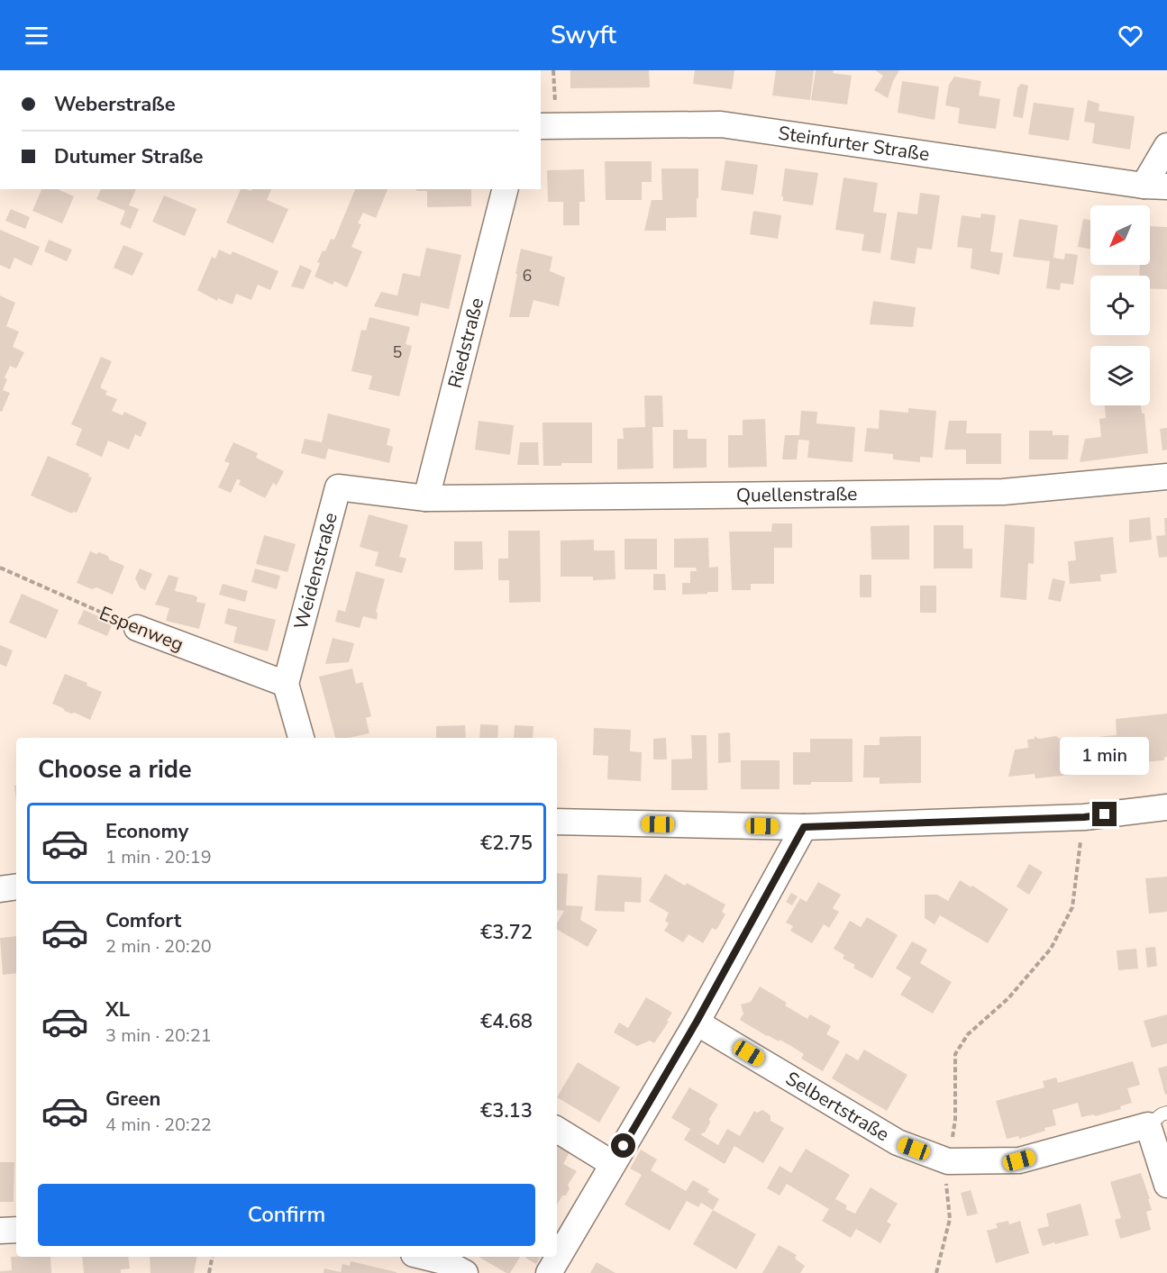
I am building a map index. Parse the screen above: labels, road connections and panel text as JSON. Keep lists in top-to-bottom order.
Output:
{
  "streets": {
    "street": [
      "Steinfurter Straße",
      "Riedstraße",
      "Quellenstraße",
      "Weidenstraße",
      "Espenweg",
      "Selbertstraße"
    ]
  },
  "crossings": [
    ["Riedstraße", "Quellenstraße"],
    ["Riedstraße", "Weidenstraße"],
    ["Quellenstraße", "Weidenstraße"],
    ["Weidenstraße", "Espenweg"]
  ],
  "house_numbers": ["6", "5"],
  "north": "bottom left",
  "page": {
    "header": "Swyft",
    "banner": ["Weberstraße", "Dutumer Straße"],
    "bubble": "1 min",
    "heading": "Choose a ride",
    "list": [
      {
        "name": "Economy",
        "note": "1 min · 20:19",
        "value": "€2.75"
      },
      {
        "name": "Comfort",
        "note": "2 min · 20:20",
        "value": "€3.72"
      },
      {
        "name": "XL",
        "note": "3 min · 20:21",
        "value": "€4.68"
      },
      {
        "name": "Green",
        "note": "4 min · 20:22",
        "value": "€3.13"
      }
    ],
    "buttons": "Confirm"
  }
}
